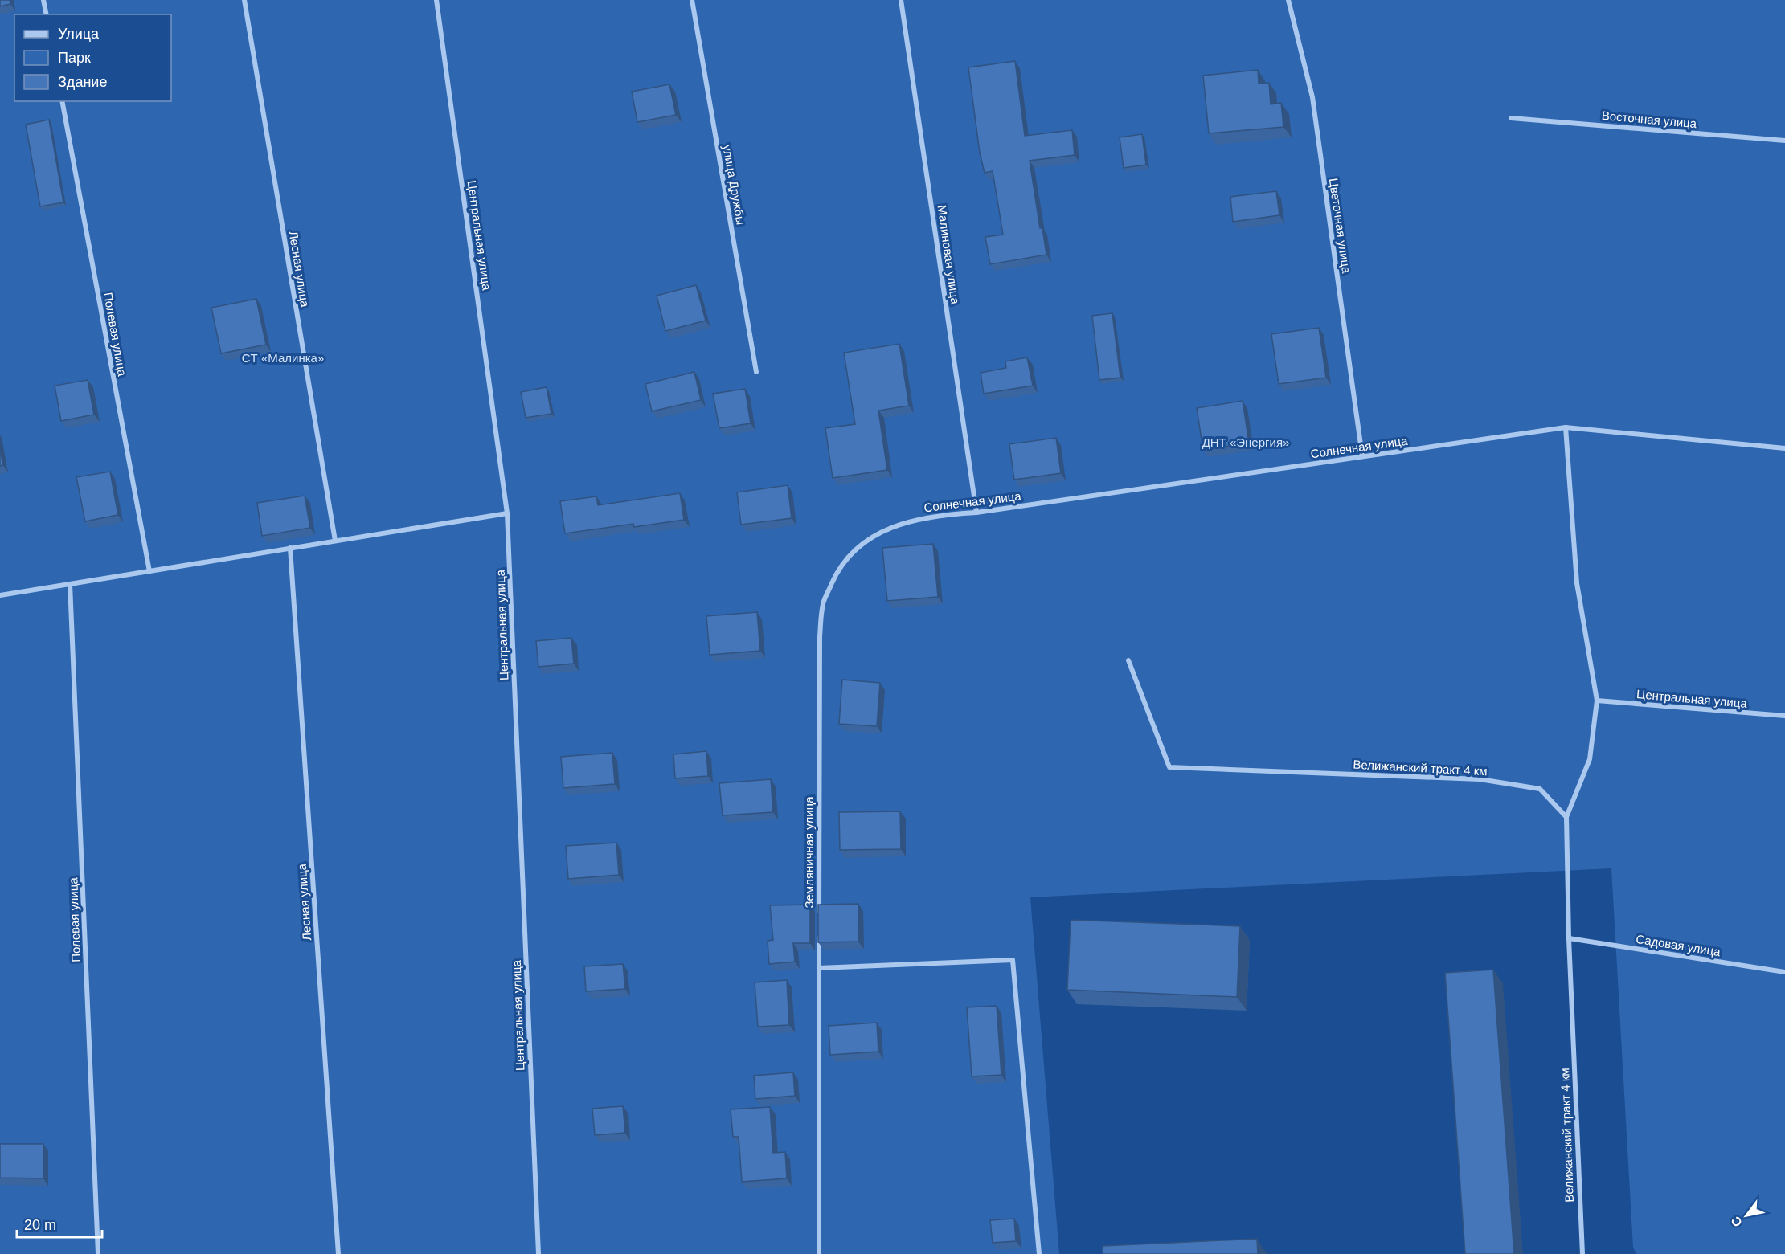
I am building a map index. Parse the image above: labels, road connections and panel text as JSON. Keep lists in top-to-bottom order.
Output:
{
  "streets": {
    "street": [
      "Восточная улица",
      "улица Дружбы",
      "Цветочная улица",
      "Центральная улица",
      "Малиновая улица",
      "Лесная улица",
      "Полевая улица",
      "Солнечная улица",
      "Велижанский тракт 4 км",
      "Земляничная улица",
      "Садовая улица"
    ]
  },
  "crossings": [
    ["Цветочная улица", "Солнечная улица"],
    ["Малиновая улица", "Солнечная улица"],
    ["Солнечная улица", "Земляничная улица"],
    ["Велижанский тракт 4 км", "Садовая улица"]
  ],
  "parks": ["CТ «Малинка»", "ДНТ «Энергия»"],
  "legend": ["Улица", "Парк", "Здание"],
  "scale_bar": "20 m",
  "north": "bottom left"
}
